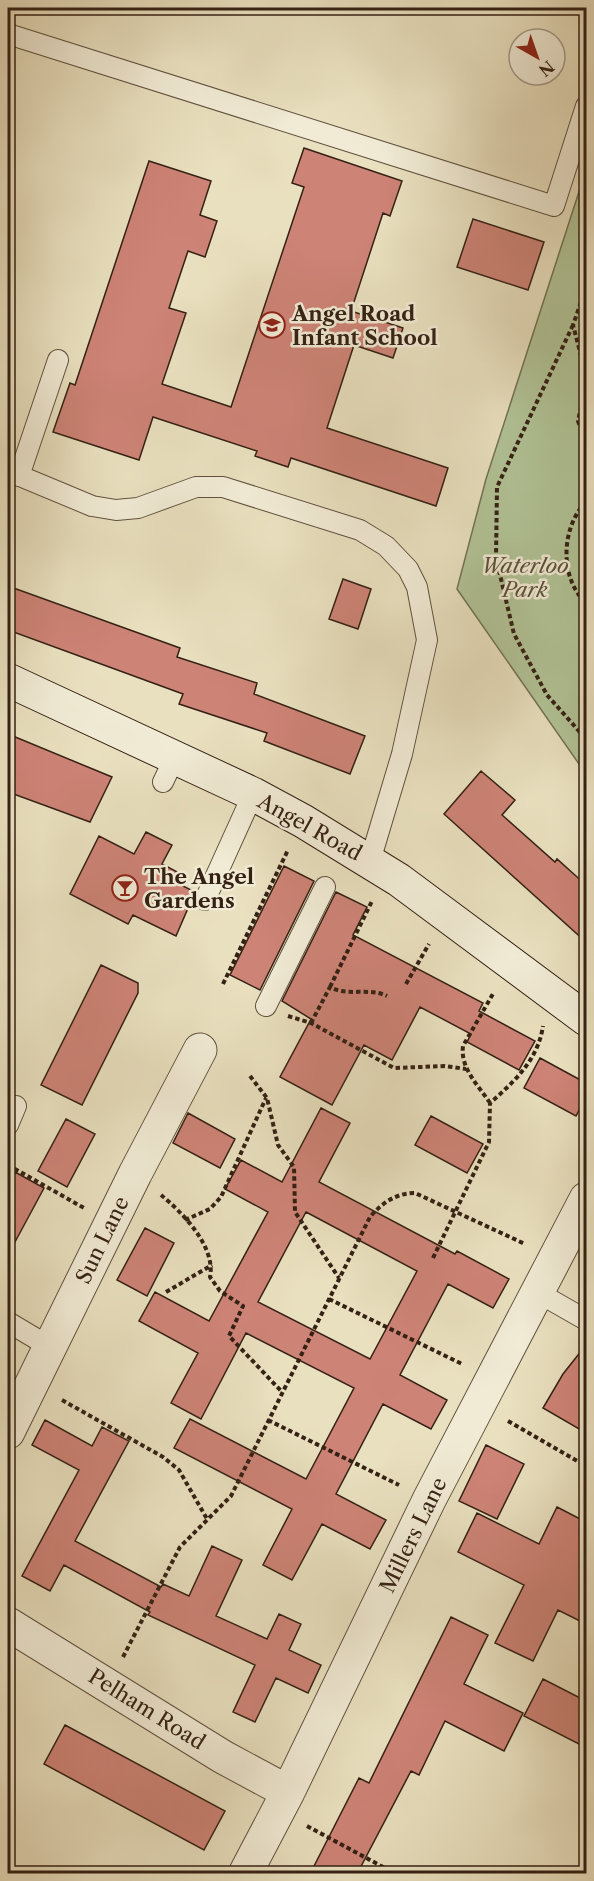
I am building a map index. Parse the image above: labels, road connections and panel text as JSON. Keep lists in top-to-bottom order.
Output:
{
  "streets": {
    "street": [
      "Angel Road",
      "Sun Lane",
      "Millers Lane",
      "Pelham Road"
    ]
  },
  "crossings": [
    ["Millers Lane", "Pelham Road"]
  ],
  "parks": ["Waterloo Park"],
  "places": {
    "school or university": ["Angel Road Infant School"],
    "bar": ["The Angel Gardens"]
  },
  "north": "bottom right"
}
